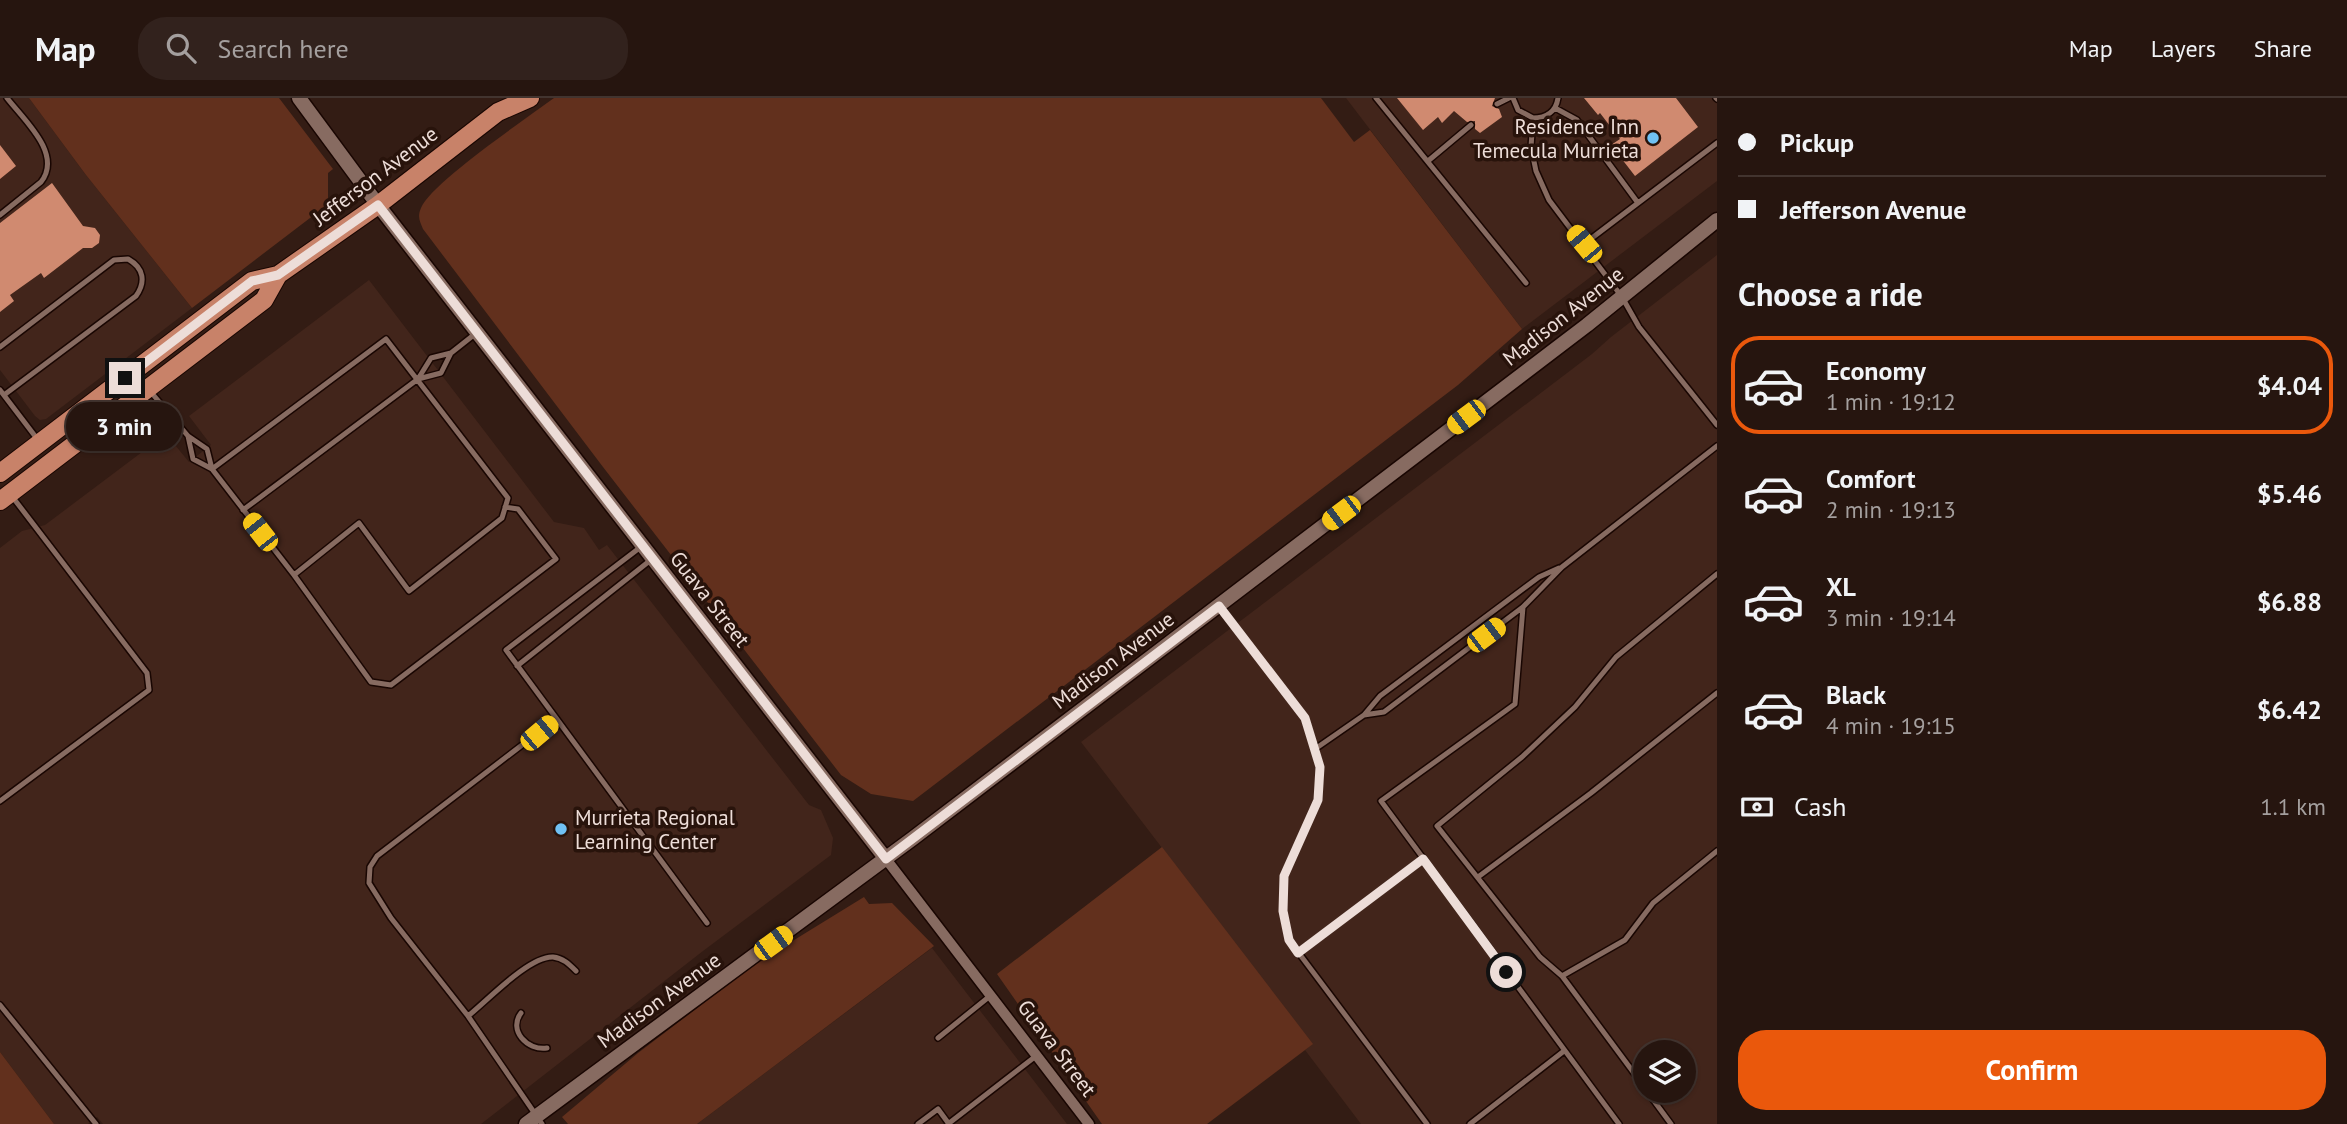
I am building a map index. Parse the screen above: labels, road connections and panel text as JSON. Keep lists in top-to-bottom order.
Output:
{
  "streets": {
    "main road": ["Jefferson Avenue"],
    "street": ["Madison Avenue", "Guava Street"]
  },
  "crossings": [
    ["Jefferson Avenue", "Guava Street"],
    ["Madison Avenue", "Guava Street"]
  ],
  "places": ["Residence Inn Temecula Murrieta", "Murrieta Regional Learning Center"],
  "page": {
    "header": "Map",
    "search": "Search here",
    "nav": ["Map", "Layers", "Share"],
    "banner": ["Pickup", "Jefferson Avenue"],
    "heading": "Choose a ride",
    "list": [
      {
        "name": "Economy",
        "note": "1 min · 19:12",
        "value": "$4.04"
      },
      {
        "name": "Comfort",
        "note": "2 min · 19:13",
        "value": "$5.46"
      },
      {
        "name": "XL",
        "note": "3 min · 19:14",
        "value": "$6.88"
      },
      {
        "name": "Black",
        "note": "4 min · 19:15",
        "value": "$6.42"
      }
    ],
    "bubble": "3 min",
    "pay": ["Cash", "1.1 km"],
    "buttons": "Confirm"
  }
}
